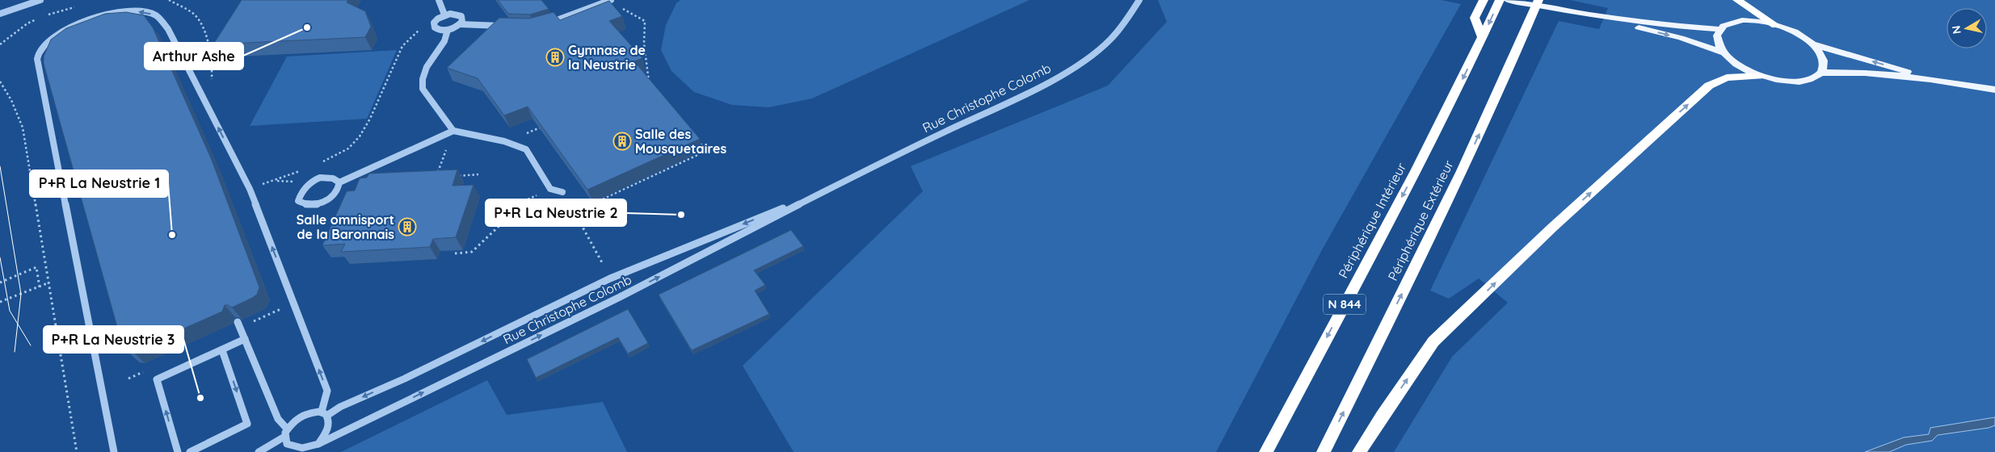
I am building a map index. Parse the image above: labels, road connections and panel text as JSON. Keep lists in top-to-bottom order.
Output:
{
  "streets": {
    "highway": ["Périphérique Intérieur", "Périphérique Extérieur", "N 844"],
    "street": ["Rue Christophe Colomb"]
  },
  "places": {
    "other": [
      "Arthur Ashe",
      "P+R La Neustrie 2",
      "P+R La Neustrie 1",
      "P+R La Neustrie 3"
    ],
    "building": ["Gymnase de la Neustrie", "Salle des Mousquetaires", "Salle omnisport de la Baronnais"]
  },
  "north": "left"
}
